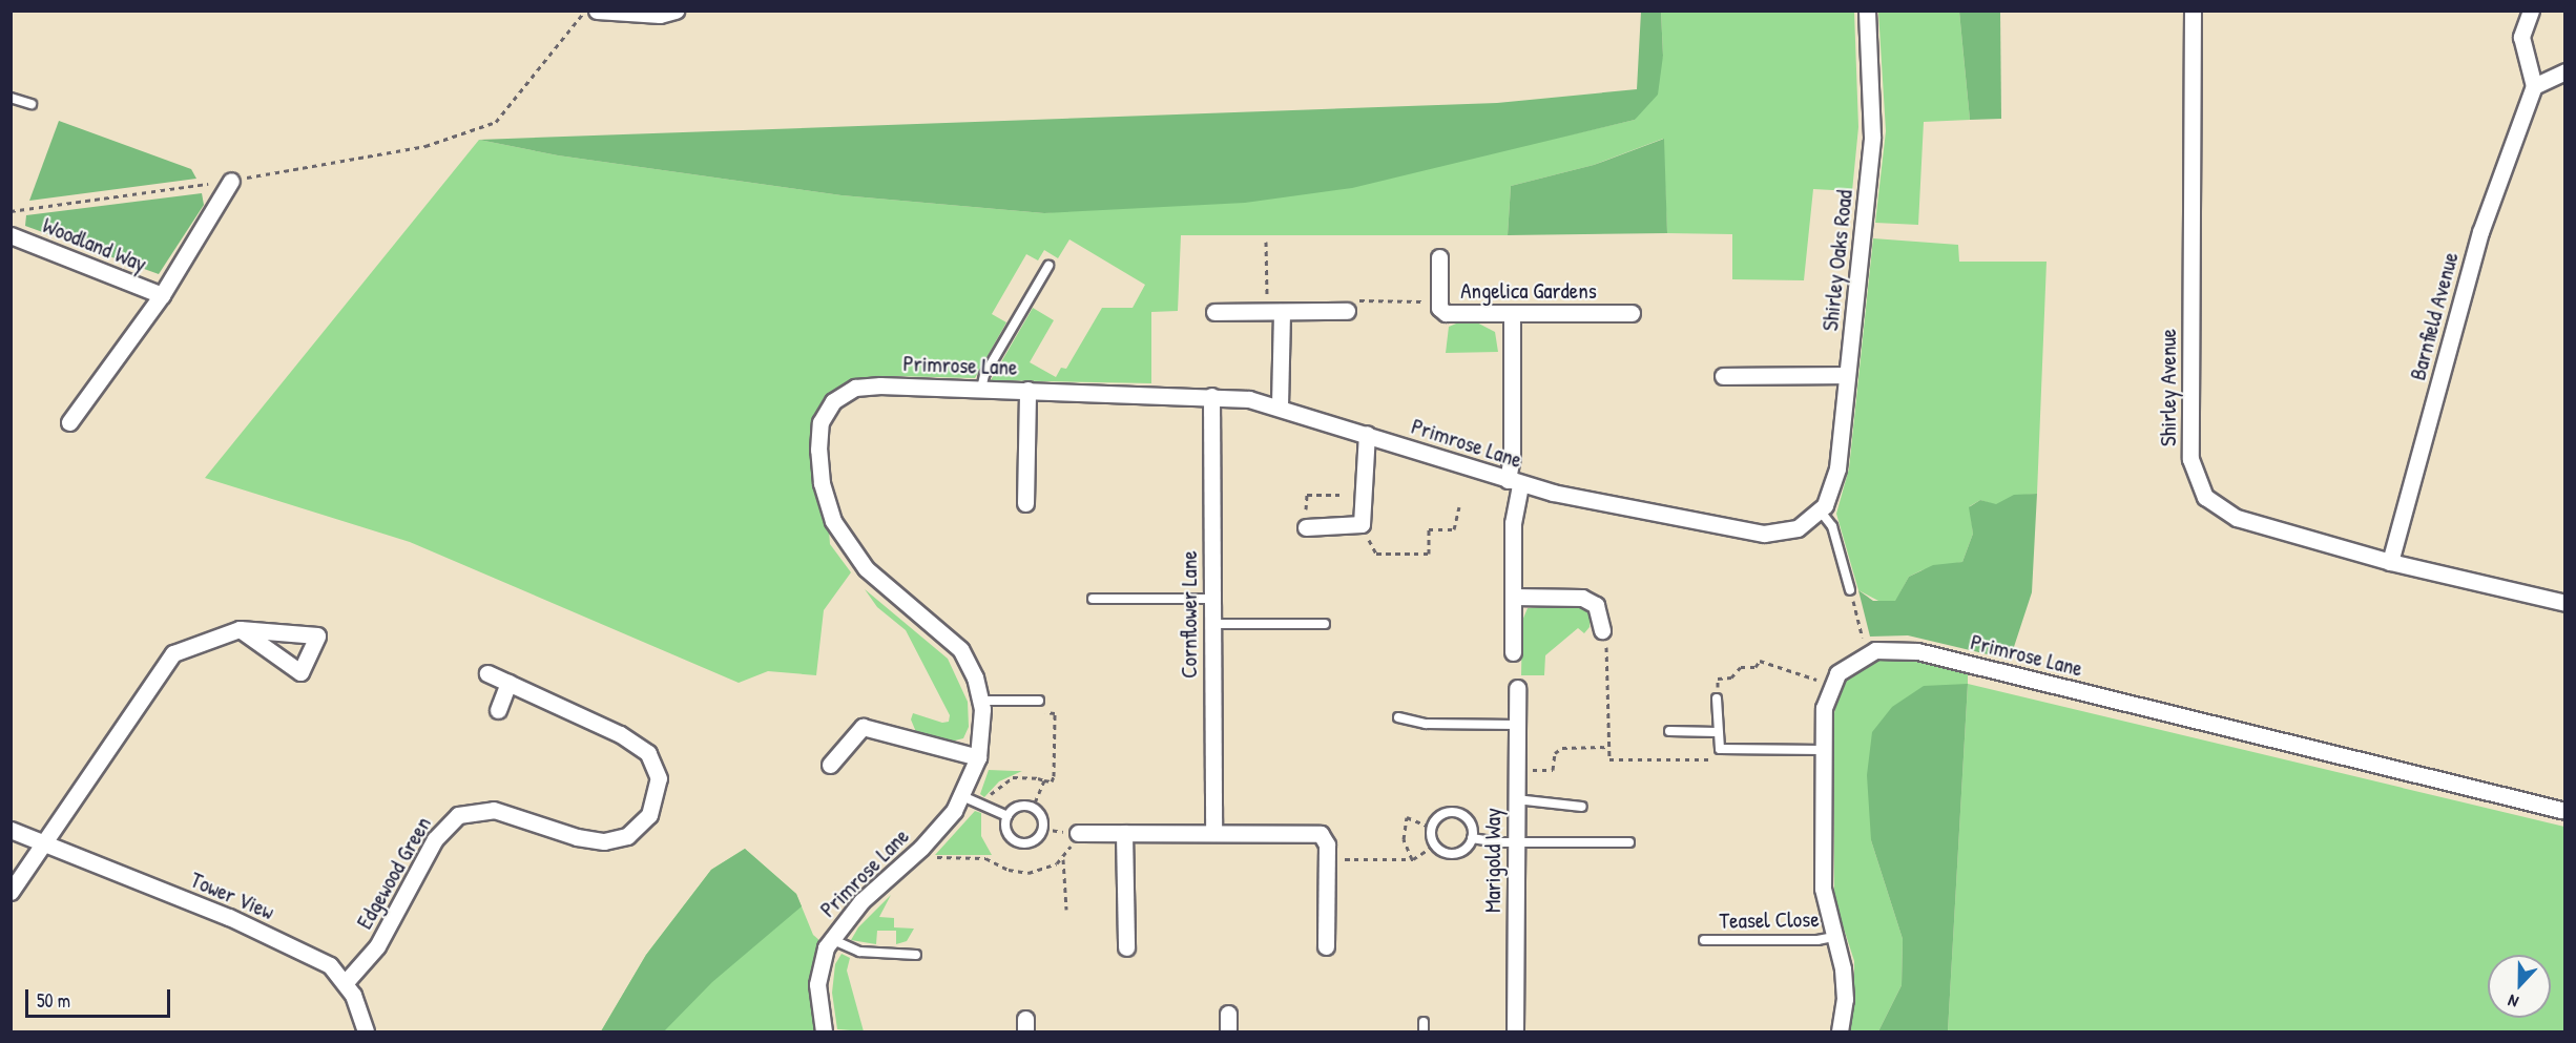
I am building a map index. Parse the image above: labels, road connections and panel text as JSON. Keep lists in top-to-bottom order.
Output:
{
  "streets": {
    "street": [
      "Woodland Way",
      "Shirley Oaks Road",
      "Angelica Gardens",
      "Barnfield Avenue",
      "Primrose Lane",
      "Shirley Avenue",
      "Cornflower Lane",
      "Marigold Way",
      "Edgewood Green",
      "Tower View"
    ],
    "lane": ["Teasel Close"]
  },
  "crossings": [
    ["Shirley Oaks Road", "Primrose Lane"],
    ["Barnfield Avenue", "Shirley Avenue"],
    ["Primrose Lane", "Cornflower Lane"],
    ["Primrose Lane", "Teasel Close"],
    ["Edgewood Green", "Tower View"]
  ],
  "scale_bar": "50 m",
  "north": "bottom"
}
